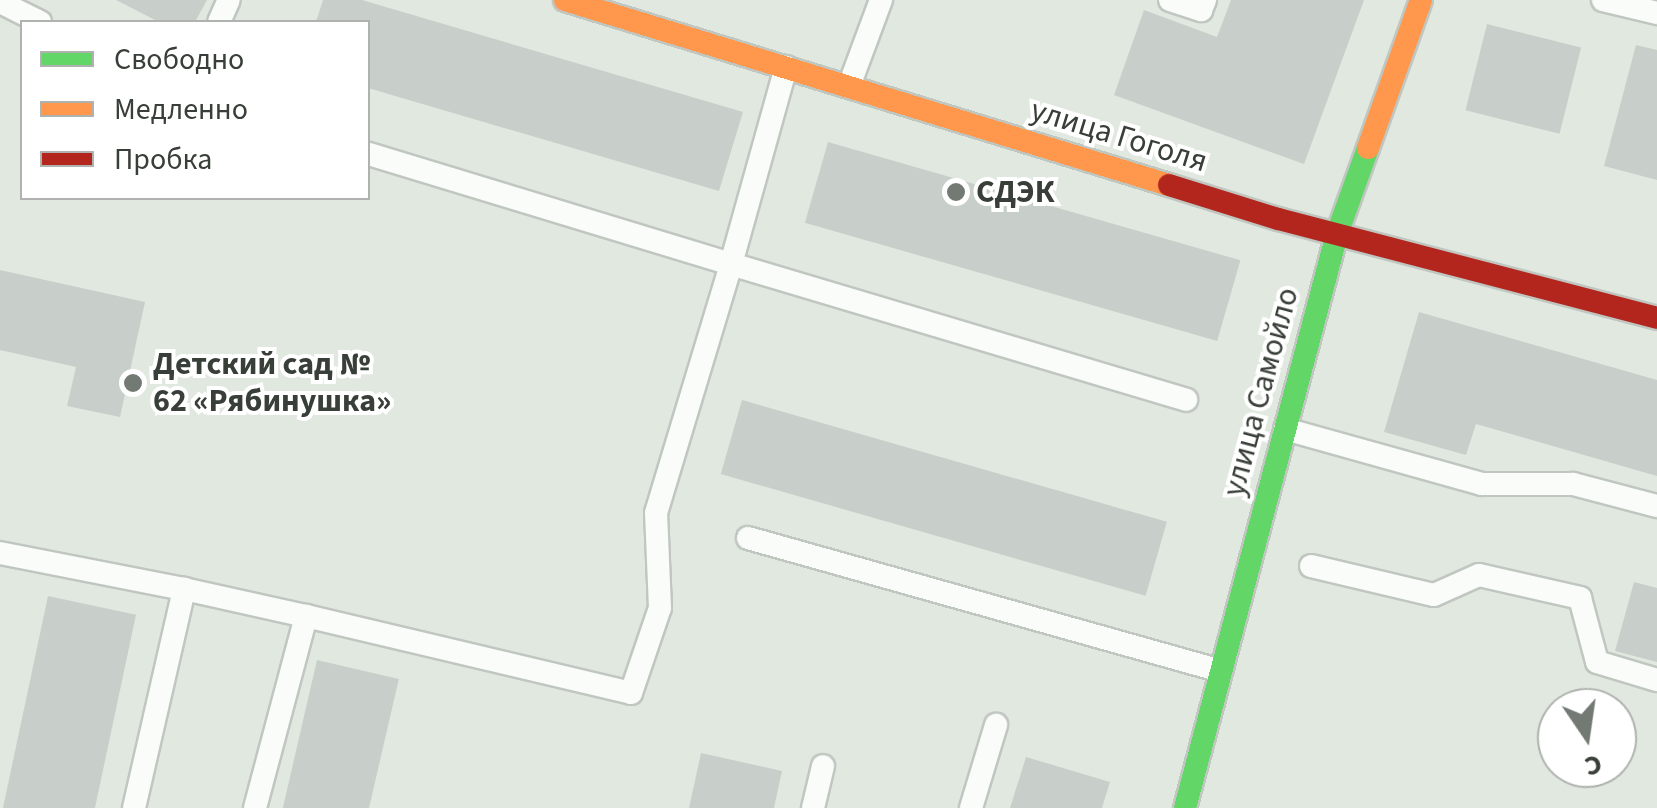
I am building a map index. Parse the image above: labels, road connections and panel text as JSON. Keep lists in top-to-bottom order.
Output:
{
  "streets": {
    "street": ["улица Гоголя", "улица Самойло"]
  },
  "crossings": [
    ["улица Гоголя", "улица Самойло"]
  ],
  "places": ["СДЭК", "Детский сад № 62 «Рябинушка»"],
  "legend": ["Свободно", "Медленно", "Пробка"],
  "north": "bottom"
}
